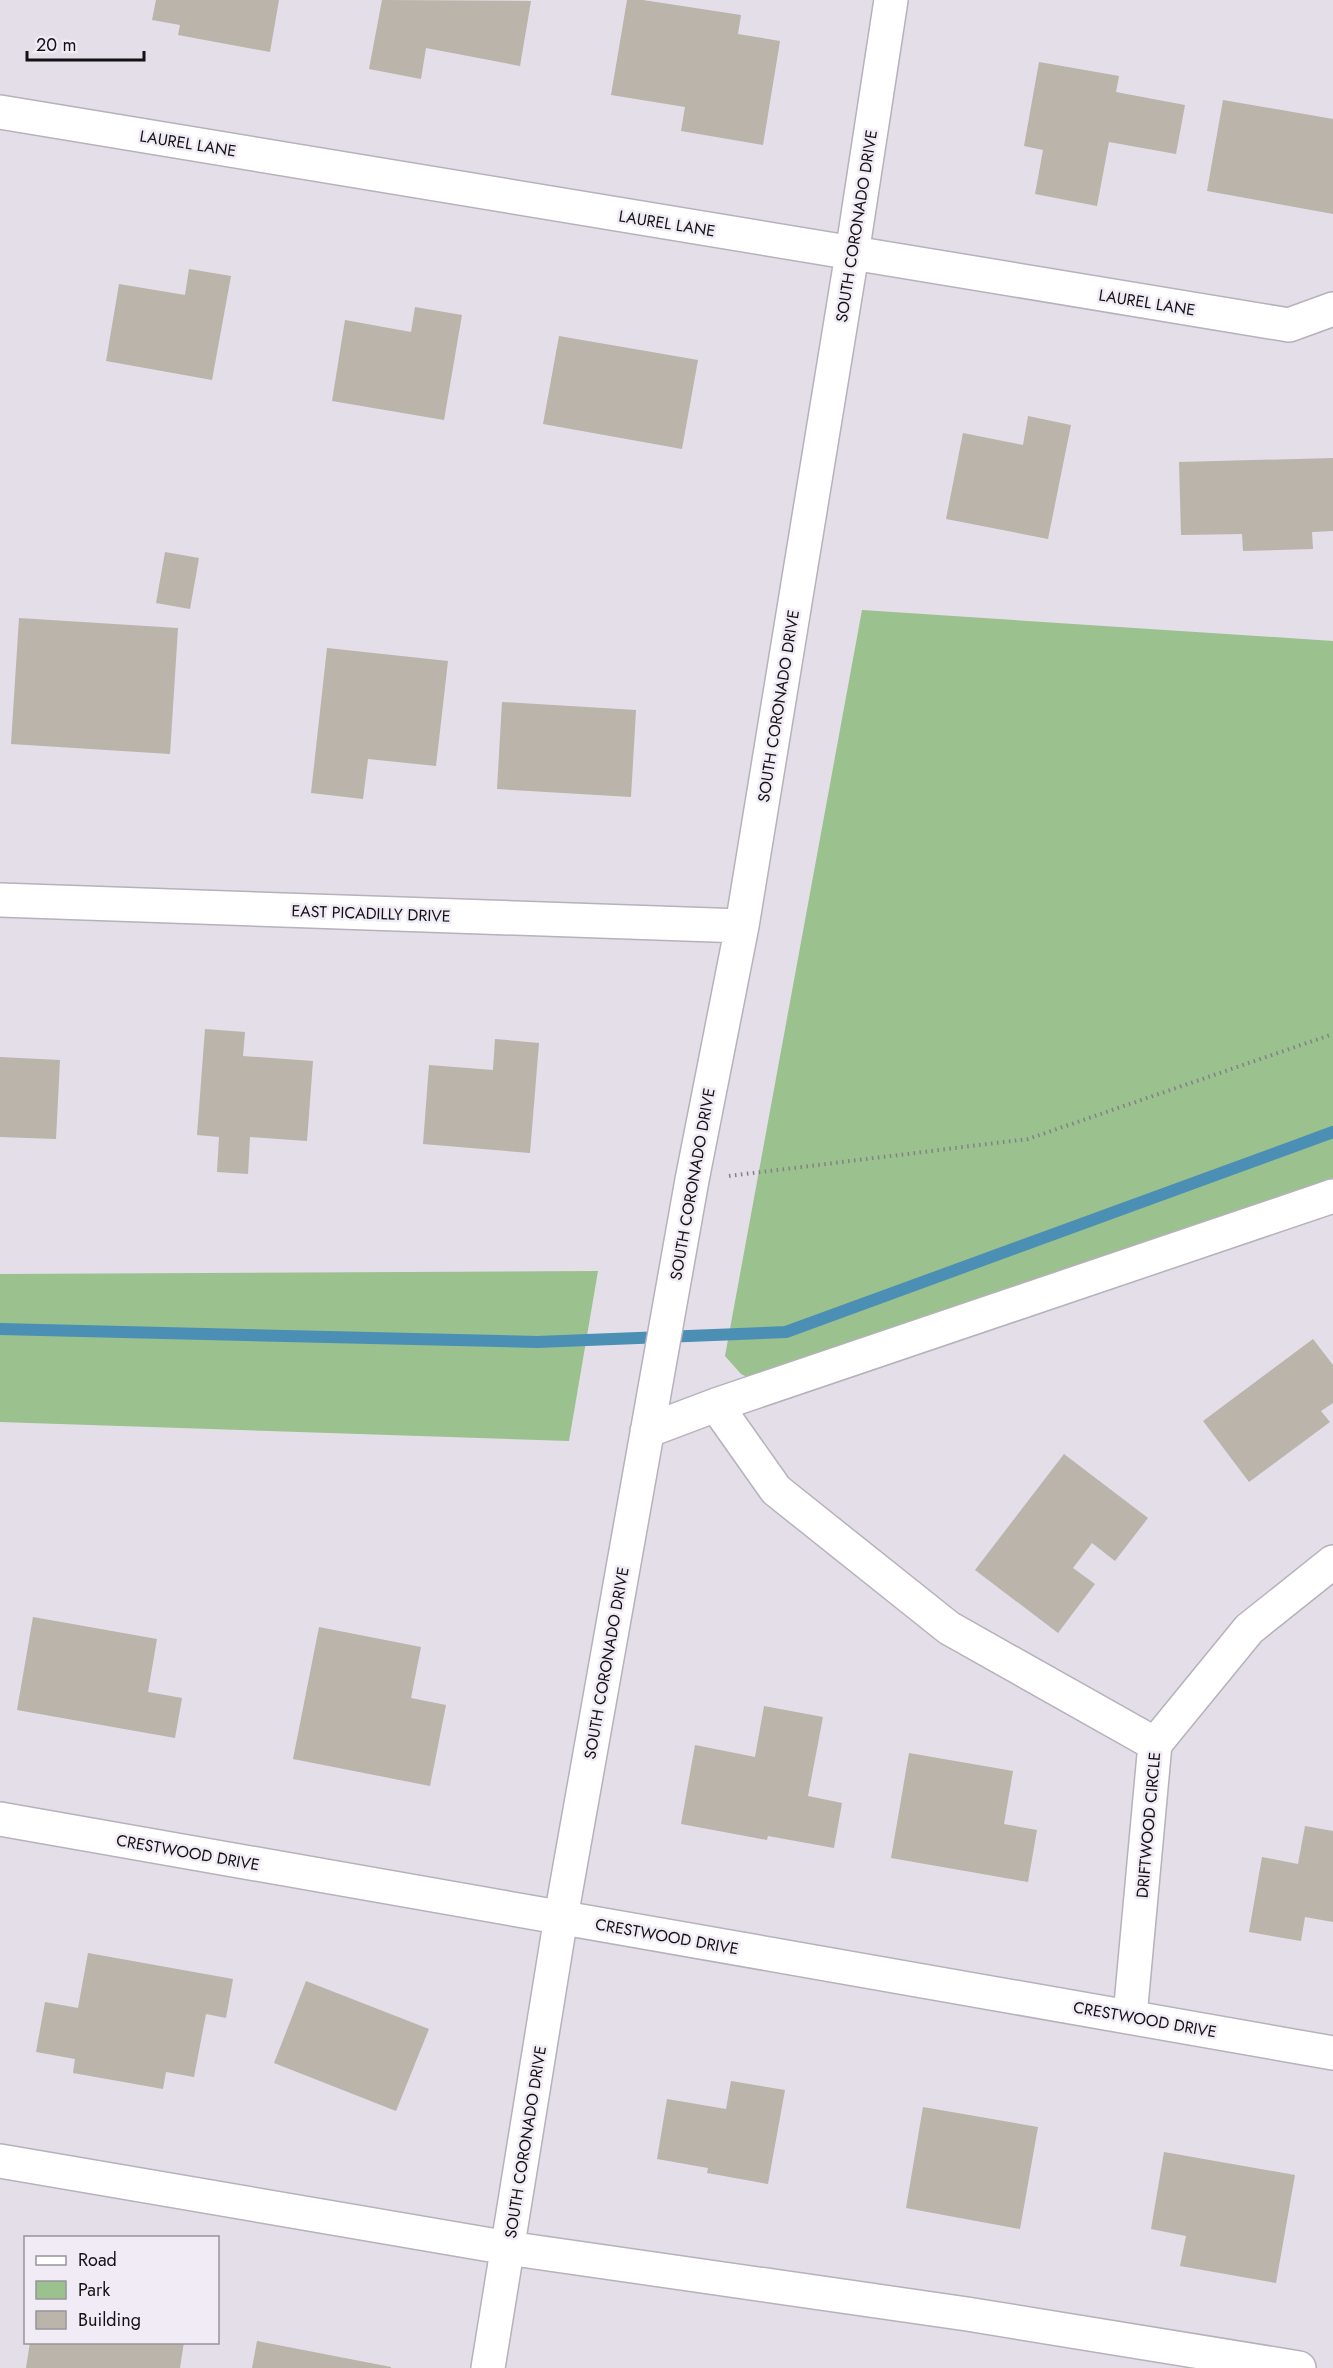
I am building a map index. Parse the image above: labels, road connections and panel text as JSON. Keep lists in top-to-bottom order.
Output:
{
  "streets": {
    "street": [
      "LAUREL LANE",
      "SOUTH CORONADO DRIVE",
      "EAST PICADILLY DRIVE",
      "DRIFTWOOD CIRCLE",
      "CRESTWOOD DRIVE"
    ]
  },
  "crossings": [
    ["LAUREL LANE", "SOUTH CORONADO DRIVE"],
    ["SOUTH CORONADO DRIVE", "EAST PICADILLY DRIVE"],
    ["SOUTH CORONADO DRIVE", "CRESTWOOD DRIVE"],
    ["DRIFTWOOD CIRCLE", "CRESTWOOD DRIVE"]
  ],
  "legend": ["Road", "Park", "Building"],
  "scale_bar": "20 m"
}
